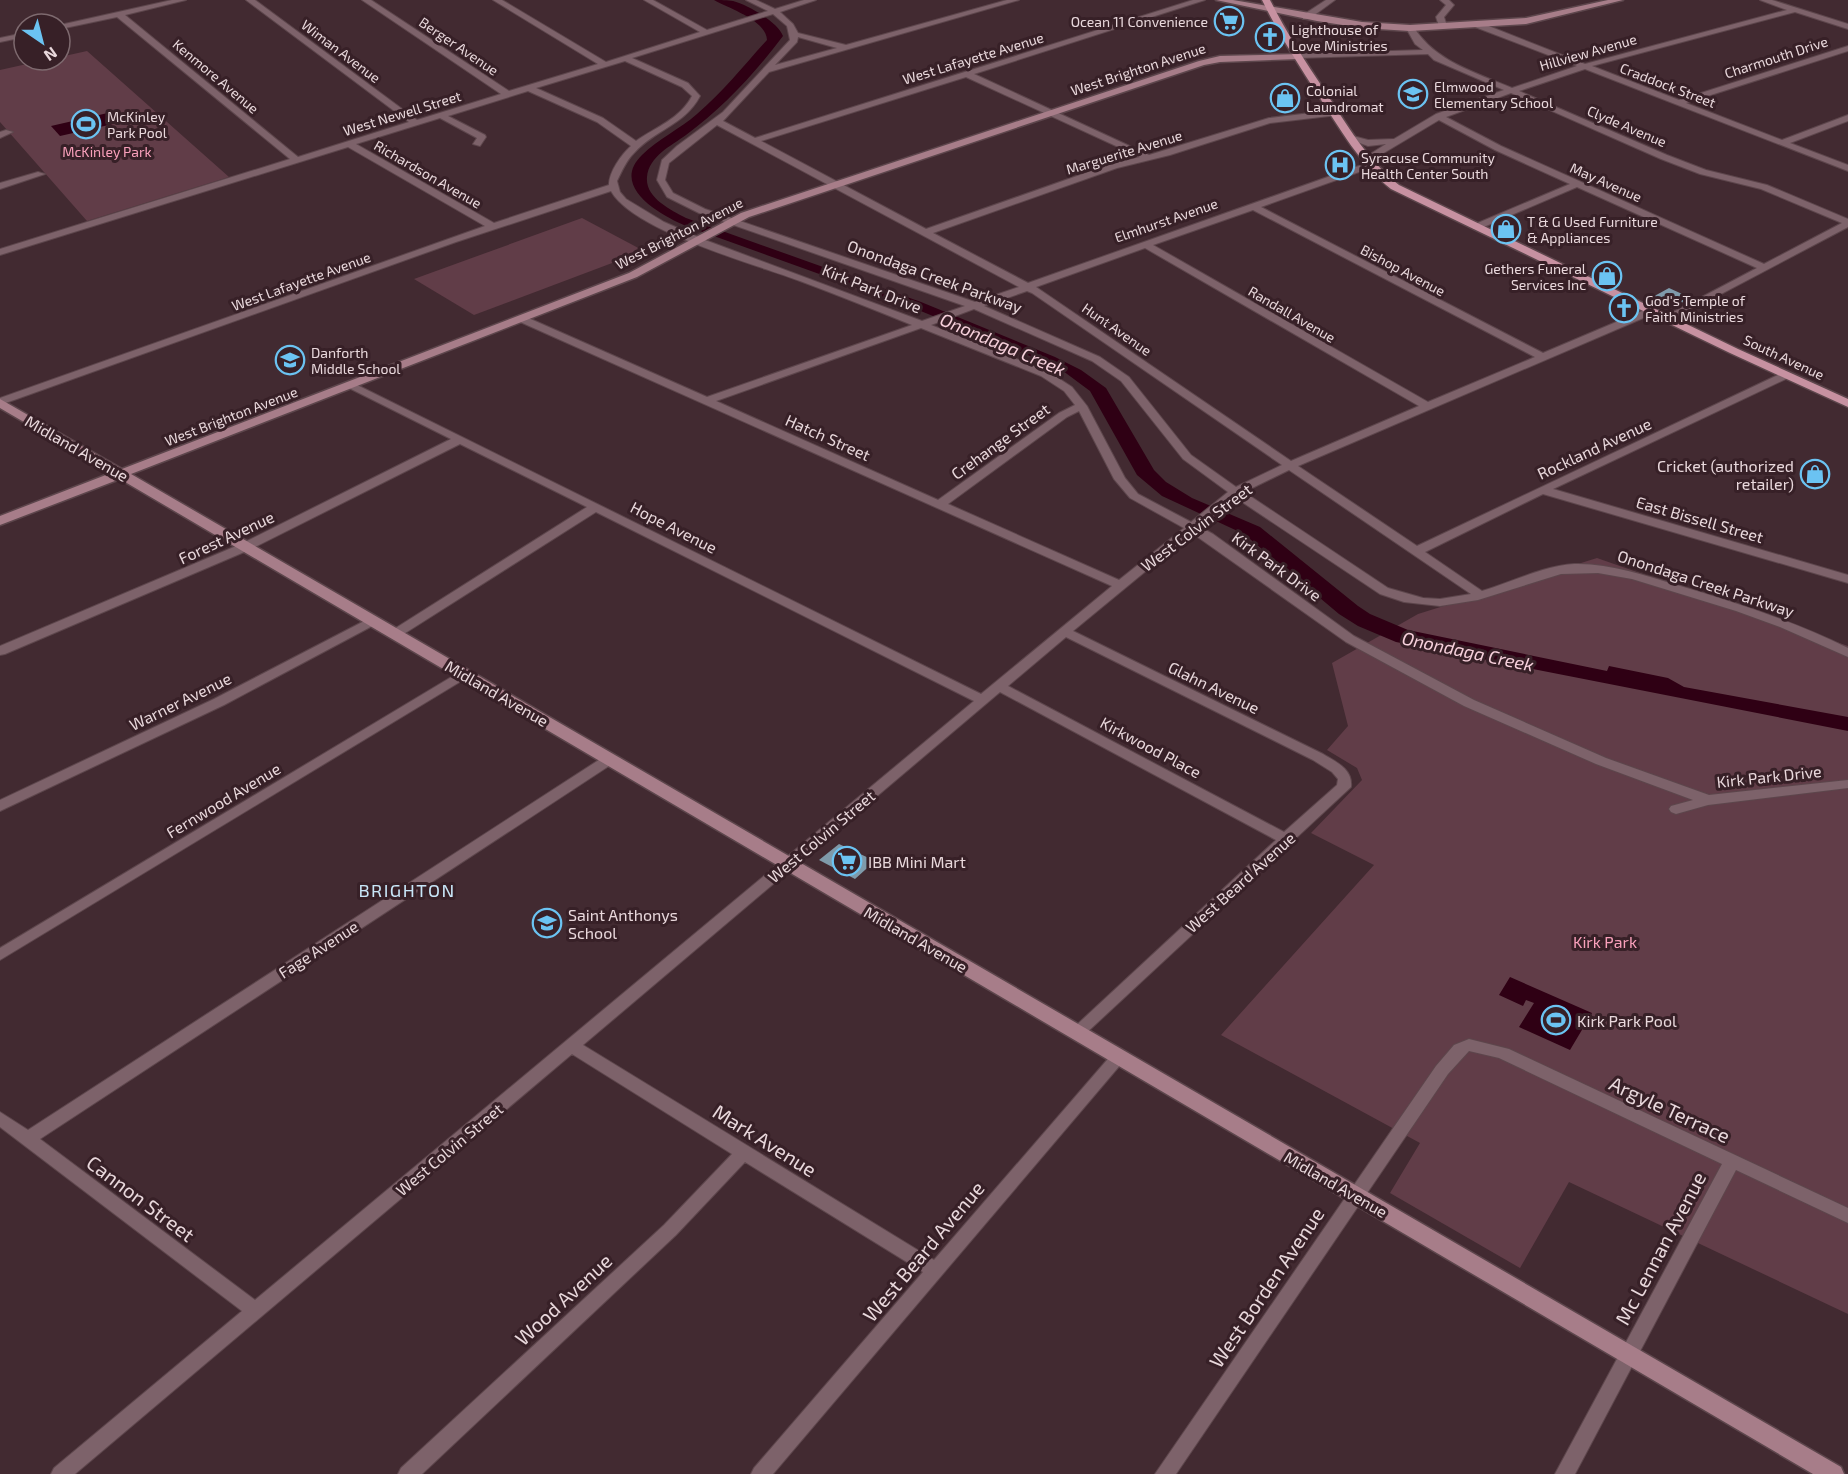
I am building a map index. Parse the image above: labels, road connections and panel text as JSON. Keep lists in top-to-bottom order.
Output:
{
  "streets": {
    "main road": ["South Avenue"],
    "street": [
      "Berger Avenue",
      "Wiman Avenue",
      "Hillview Avenue",
      "Charmouth Drive",
      "West Lafayette Avenue",
      "West Brighton Avenue",
      "Kenmore Avenue",
      "Craddock Street",
      "West Newell Street",
      "Clyde Avenue",
      "Marguerite Avenue",
      "Richardson Avenue",
      "May Avenue",
      "Elmhurst Avenue",
      "Bishop Avenue",
      "Onondaga Creek Parkway",
      "Kirk Park Drive",
      "Randall Avenue",
      "Hunt Avenue",
      "Hatch Street",
      "Crehange Street",
      "Midland Avenue",
      "Rockland Avenue",
      "East Bissell Street",
      "Hope Avenue",
      "West Colvin Street",
      "Forest Avenue",
      "Glahn Avenue",
      "Warner Avenue",
      "Kirkwood Place",
      "Fernwood Avenue",
      "West Beard Avenue",
      "Fage Avenue",
      "Argyle Terrace",
      "Mark Avenue",
      "Cannon Street",
      "Mc Lennan Avenue",
      "West Borden Avenue",
      "Wood Avenue"
    ]
  },
  "crossings": [
    ["Berger Avenue", "West Newell Street"],
    ["Wiman Avenue", "West Newell Street"],
    ["Hillview Avenue", "Craddock Street"],
    ["Hillview Avenue", "Clyde Avenue"],
    ["Hillview Avenue", "May Avenue"],
    ["Hillview Avenue", "Elmhurst Avenue"],
    ["Hillview Avenue", "South Avenue"],
    ["Charmouth Drive", "Craddock Street"],
    ["West Lafayette Avenue", "Richardson Avenue"],
    ["West Lafayette Avenue", "Kirk Park Drive"],
    ["West Lafayette Avenue", "Hunt Avenue"],
    ["West Lafayette Avenue", "Midland Avenue"],
    ["West Brighton Avenue", "Clyde Avenue"],
    ["West Brighton Avenue", "Onondaga Creek Parkway"],
    ["West Brighton Avenue", "Kirk Park Drive"],
    ["West Brighton Avenue", "Hunt Avenue"],
    ["West Brighton Avenue", "South Avenue"],
    ["West Brighton Avenue", "Hatch Street"],
    ["West Brighton Avenue", "Midland Avenue"],
    ["West Brighton Avenue", "Hope Avenue"],
    ["Kenmore Avenue", "West Newell Street"],
    ["West Newell Street", "Richardson Avenue"],
    ["Marguerite Avenue", "Hunt Avenue"],
    ["Marguerite Avenue", "South Avenue"],
    ["Elmhurst Avenue", "Bishop Avenue"],
    ["Elmhurst Avenue", "Onondaga Creek Parkway"],
    ["Elmhurst Avenue", "Kirk Park Drive"],
    ["Elmhurst Avenue", "Randall Avenue"],
    ["Elmhurst Avenue", "Hunt Avenue"],
    ["Elmhurst Avenue", "South Avenue"],
    ["Bishop Avenue", "West Colvin Street"],
    ["Onondaga Creek Parkway", "Hunt Avenue"],
    ["Onondaga Creek Parkway", "West Colvin Street"],
    ["Kirk Park Drive", "Crehange Street"],
    ["Kirk Park Drive", "West Colvin Street"],
    ["Randall Avenue", "West Colvin Street"],
    ["Hunt Avenue", "Rockland Avenue"],
    ["Hunt Avenue", "West Colvin Street"],
    ["South Avenue", "Rockland Avenue"],
    ["South Avenue", "West Colvin Street"],
    ["Hatch Street", "Crehange Street"],
    ["Hatch Street", "West Colvin Street"],
    ["Midland Avenue", "West Colvin Street"],
    ["Midland Avenue", "Forest Avenue"],
    ["Midland Avenue", "Warner Avenue"],
    ["Midland Avenue", "Fernwood Avenue"],
    ["Midland Avenue", "West Beard Avenue"],
    ["Midland Avenue", "Fage Avenue"],
    ["Midland Avenue", "Mc Lennan Avenue"],
    ["Midland Avenue", "West Borden Avenue"],
    ["Rockland Avenue", "East Bissell Street"],
    ["Hope Avenue", "West Colvin Street"],
    ["Hope Avenue", "Forest Avenue"],
    ["West Colvin Street", "Glahn Avenue"],
    ["West Colvin Street", "Kirkwood Place"],
    ["West Colvin Street", "Mark Avenue"],
    ["West Colvin Street", "Cannon Street"],
    ["Glahn Avenue", "West Beard Avenue"],
    ["Kirkwood Place", "West Beard Avenue"],
    ["West Beard Avenue", "Mark Avenue"],
    ["Fage Avenue", "Cannon Street"],
    ["Argyle Terrace", "Mc Lennan Avenue"],
    ["Argyle Terrace", "West Borden Avenue"],
    ["Mark Avenue", "Wood Avenue"]
  ],
  "districts": ["BRIGHTON"],
  "water": ["Onondaga Creek"],
  "parks": ["McKinley Park", "Kirk Park"],
  "places": {
    "supermarket": ["Ocean 11 Convenience", "IBB Mini Mart"],
    "church": ["Lighthouse of Love Ministries", "God's Temple of Faith Ministries"],
    "school or university": ["Elmwood Elementary School", "Danforth Middle School", "Saint Anthonys School"],
    "shop": [
      "Colonial Laundromat",
      "T & G Used Furniture & Appliances",
      "Gethers Funeral Services Inc",
      "Cricket (authorized retailer)"
    ],
    "sports": ["McKinley Park Pool", "Kirk Park Pool"],
    "hospital": ["Syracuse Community Health Center South"]
  },
  "north": "bottom right"
}
